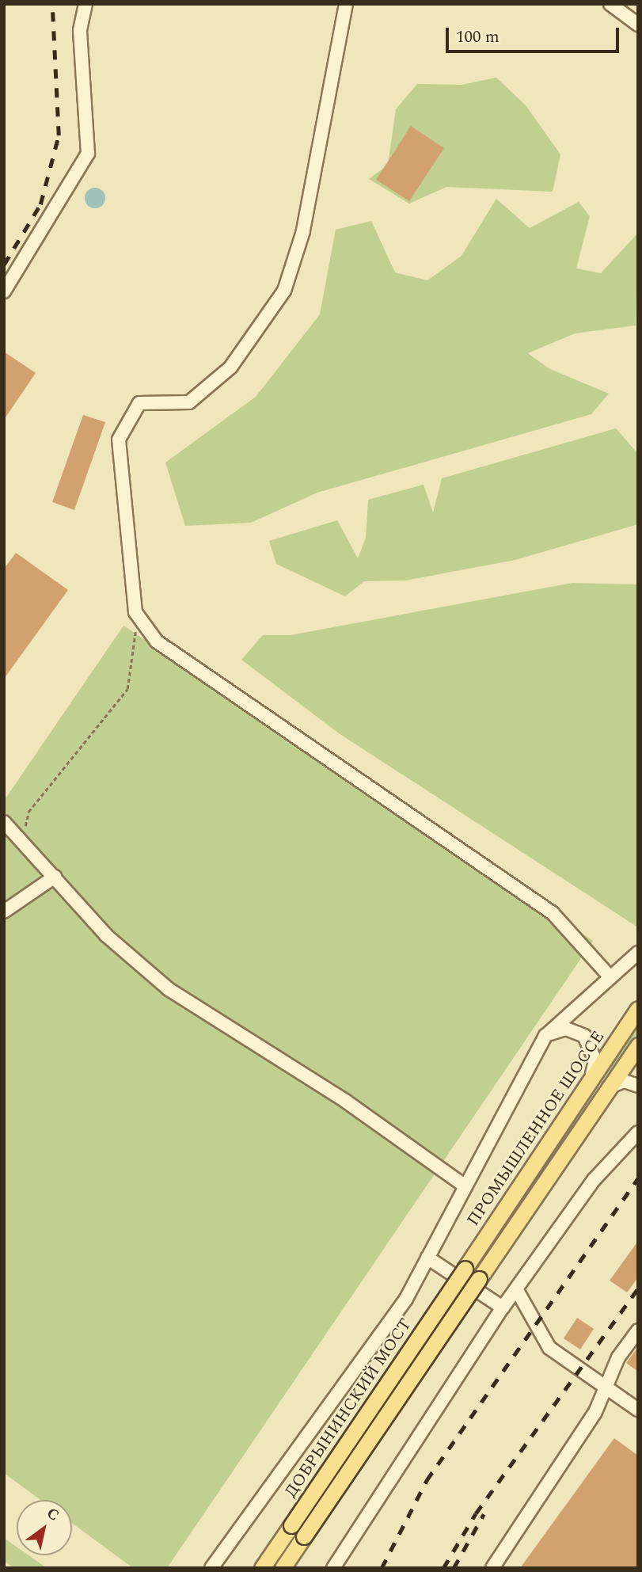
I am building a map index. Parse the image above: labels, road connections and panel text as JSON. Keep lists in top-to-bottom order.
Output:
{
  "streets": {
    "main road": ["ПРОМЫШЛЕННОЕ ШОССЕ", "ДОБРЫНИНСКИЙ МОСТ"]
  },
  "crossings": [
    ["ПРОМЫШЛЕННОЕ ШОССЕ", "ДОБРЫНИНСКИЙ МОСТ"]
  ],
  "scale_bar": "100 m",
  "north": "top right"
}
